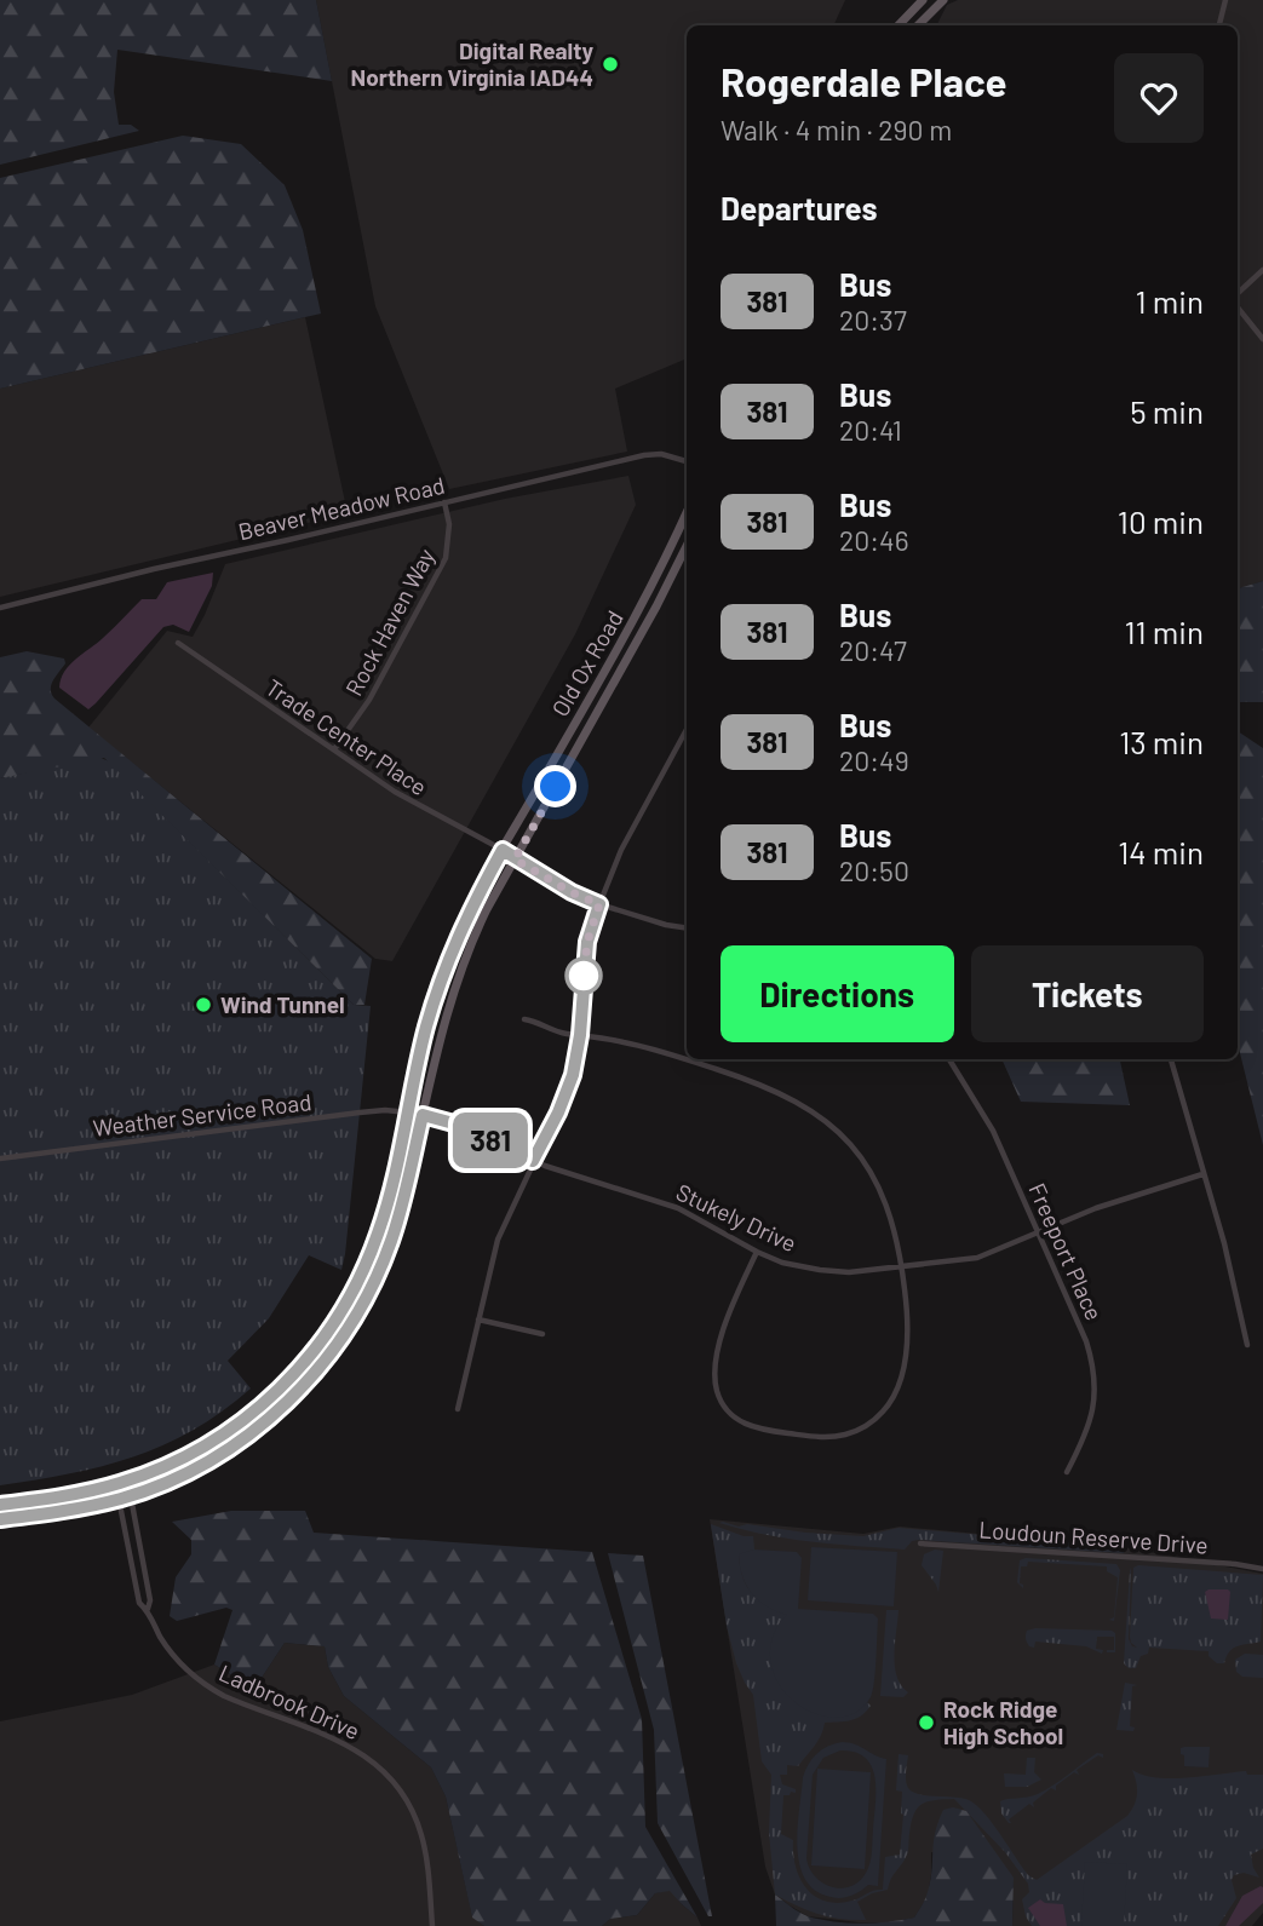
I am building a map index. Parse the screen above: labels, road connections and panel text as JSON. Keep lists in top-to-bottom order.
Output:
{
  "streets": {
    "main road": ["Old Ox Road"],
    "street": [
      "Beaver Meadow Road",
      "Rock Haven Way",
      "Trade Center Place",
      "Weather Service Road",
      "Stukely Drive",
      "Freeport Place",
      "Loudoun Reserve Drive",
      "Ladbrook Drive"
    ]
  },
  "crossings": [
    ["Beaver Meadow Road", "Rock Haven Way"],
    ["Rock Haven Way", "Trade Center Place"],
    ["Old Ox Road", "Trade Center Place"],
    ["Old Ox Road", "Weather Service Road"],
    ["Old Ox Road", "Stukely Drive"],
    ["Old Ox Road", "Ladbrook Drive"],
    ["Weather Service Road", "Stukely Drive"],
    ["Stukely Drive", "Freeport Place"]
  ],
  "places": ["Digital Realty Northern Virginia IAD44", "Wind Tunnel", "Rock Ridge High School"],
  "lines": ["bus line 381"],
  "page": {
    "on_map": "381",
    "heading": [
      ["Rogerdale Place", "Walk · 4 min · 290 m"],
      "Departures"
    ],
    "list": [
      {
        "mark": "381",
        "name": "Bus",
        "note": "20:37",
        "value": "1 min"
      },
      {
        "mark": "381",
        "name": "Bus",
        "note": "20:41",
        "value": "5 min"
      },
      {
        "mark": "381",
        "name": "Bus",
        "note": "20:46",
        "value": "10 min"
      },
      {
        "mark": "381",
        "name": "Bus",
        "note": "20:47",
        "value": "11 min"
      },
      {
        "mark": "381",
        "name": "Bus",
        "note": "20:49",
        "value": "13 min"
      },
      {
        "mark": "381",
        "name": "Bus",
        "note": "20:50",
        "value": "14 min"
      }
    ],
    "buttons": ["Directions", "Tickets"]
  }
}
